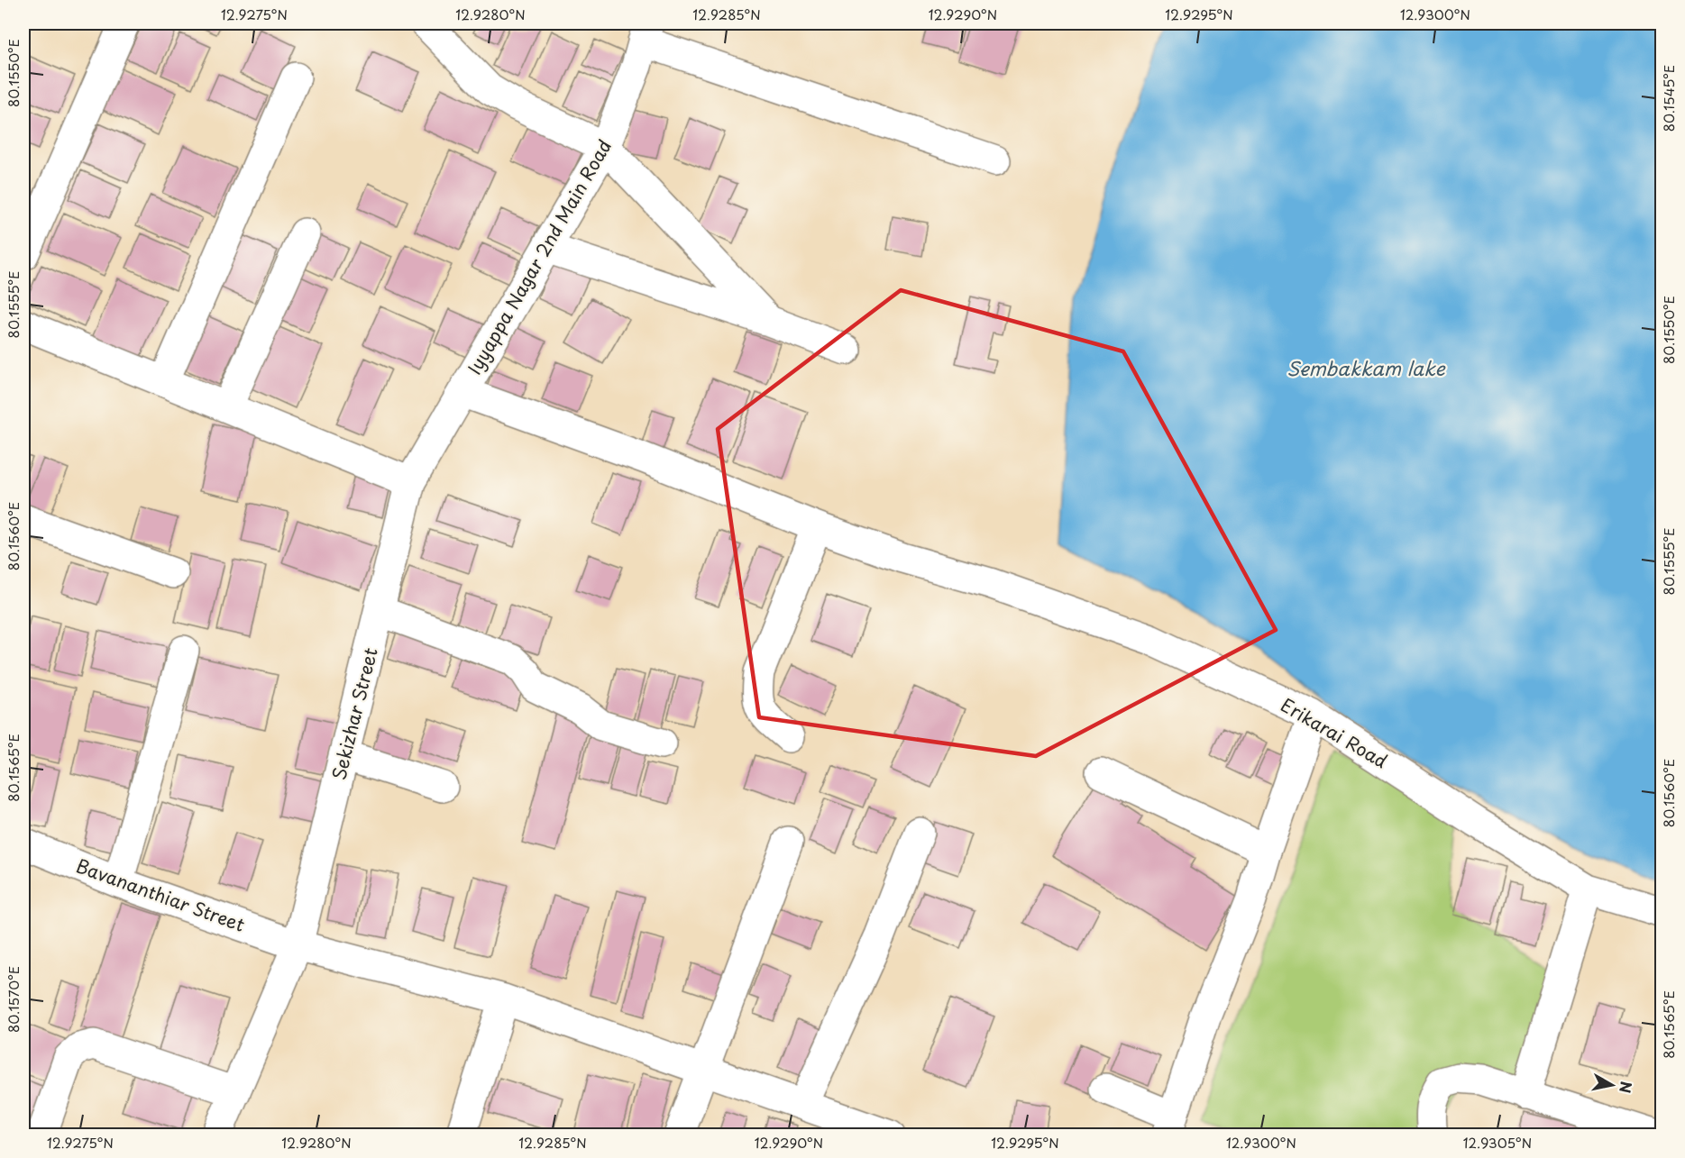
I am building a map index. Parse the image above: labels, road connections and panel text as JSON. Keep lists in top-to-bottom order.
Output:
{
  "streets": {
    "street": [
      "Iyyappa Nagar 2nd Main Road",
      "Sekizhar Street",
      "Erikarai Road",
      "Bavananthiar Street"
    ]
  },
  "crossings": [
    ["Iyyappa Nagar 2nd Main Road", "Sekizhar Street"],
    ["Iyyappa Nagar 2nd Main Road", "Erikarai Road"],
    ["Sekizhar Street", "Bavananthiar Street"]
  ],
  "water": ["Sembakkam lake"],
  "north": "right",
  "coordinates": [
    "12.9275°N",
    "12.9280°N",
    "12.9285°N",
    "12.9290°N",
    "12.9295°N",
    "12.9300°N",
    "80.1550°E",
    "80.1545°E",
    "80.1555°E",
    "80.1560°E",
    "80.1565°E",
    "80.1570°E",
    "12.9305°N"
  ]
}
